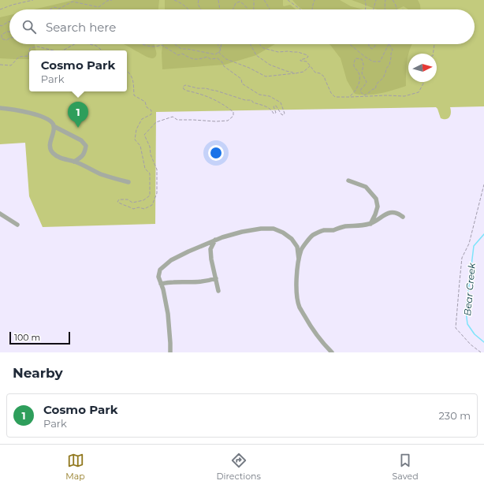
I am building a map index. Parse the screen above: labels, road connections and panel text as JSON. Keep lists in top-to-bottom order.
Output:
{
  "water": ["Bear Creek"],
  "scale_bar": "100 m",
  "north": "right",
  "page": {
    "search": "Search here",
    "popup": ["Cosmo Park", "Park"],
    "pins": "1",
    "scale": "100 m",
    "heading": "Nearby",
    "list": [
      {
        "mark": "1",
        "name": "Cosmo Park",
        "note": "Park",
        "value": "230 m"
      }
    ],
    "nav": ["Map", "Directions", "Saved"]
  }
}
